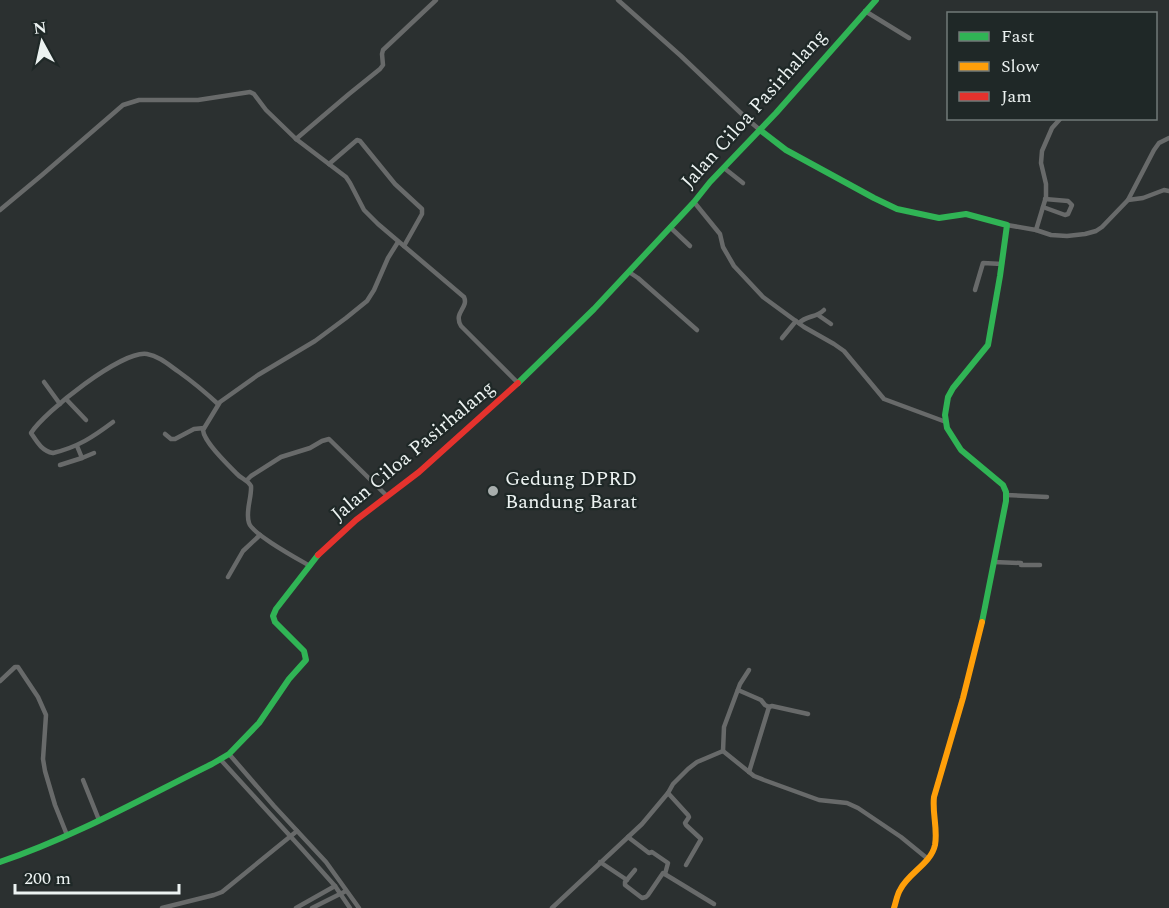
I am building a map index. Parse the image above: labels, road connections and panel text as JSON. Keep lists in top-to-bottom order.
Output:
{
  "streets": {
    "main road": ["Jalan Ciloa Pasirhalang"]
  },
  "places": ["Gedung DPRD Bandung Barat"],
  "legend": ["Fast", "Slow", "Jam"],
  "scale_bar": "200 m",
  "north": "top"
}
